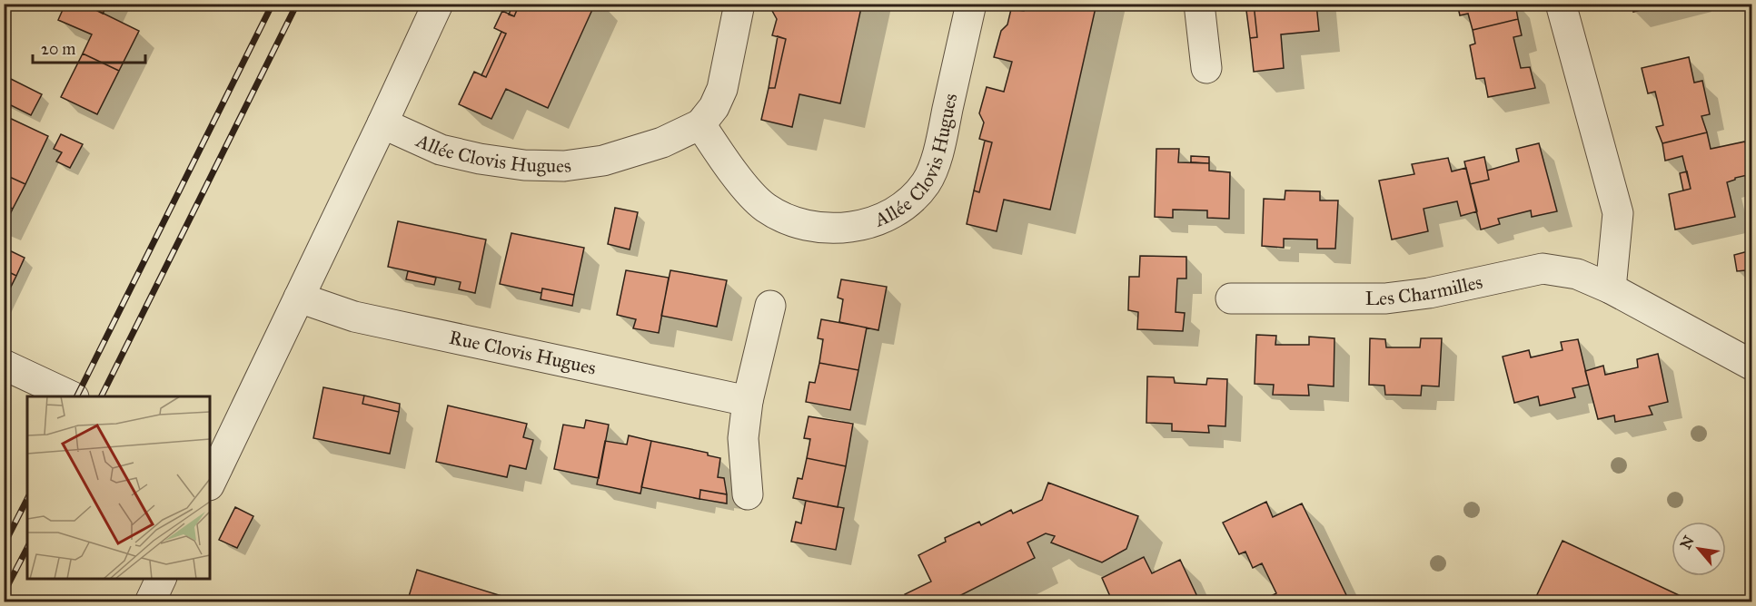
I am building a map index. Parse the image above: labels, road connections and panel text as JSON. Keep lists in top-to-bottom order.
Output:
{
  "streets": {
    "street": ["Allée Clovis Hugues", "Les Charmilles", "Rue Clovis Hugues"]
  },
  "scale_bar": "20 m",
  "north": "top left"
}
